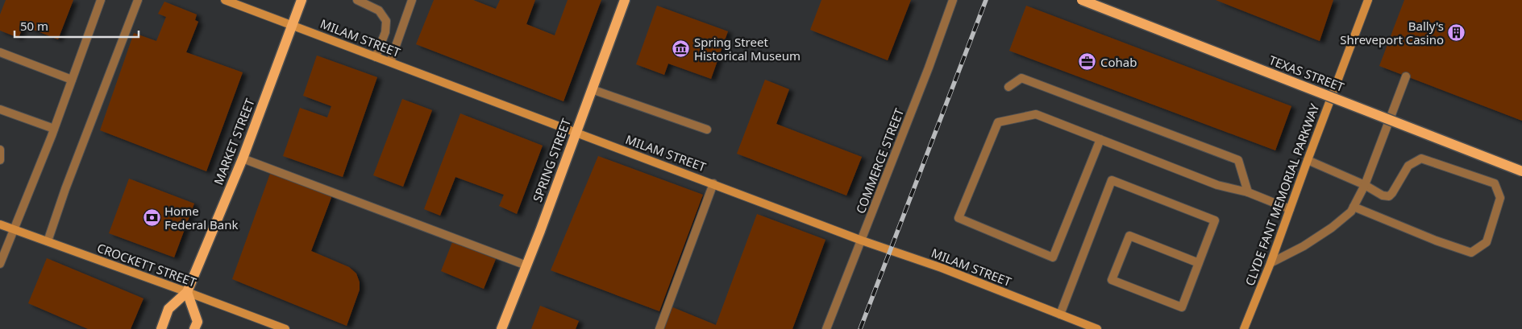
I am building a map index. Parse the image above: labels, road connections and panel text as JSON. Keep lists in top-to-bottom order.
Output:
{
  "streets": {
    "main road": ["TEXAS STREET", "MARKET STREET", "SPRING STREET"],
    "street": [
      "MILAM STREET",
      "COMMERCE STREET",
      "CLYDE FANT MEMORIAL PARKWAY",
      "CROCKETT STREET"
    ]
  },
  "crossings": [
    ["MILAM STREET", "MARKET STREET"],
    ["MILAM STREET", "SPRING STREET"],
    ["MILAM STREET", "COMMERCE STREET"],
    ["MARKET STREET", "CROCKETT STREET"]
  ],
  "places": {
    "building": ["Bally's Shreveport Casino"],
    "museum": ["Spring Street Historical Museum"],
    "office": ["Cohab"],
    "bank": ["Home Federal Bank"]
  },
  "scale_bar": "50 m"
}
